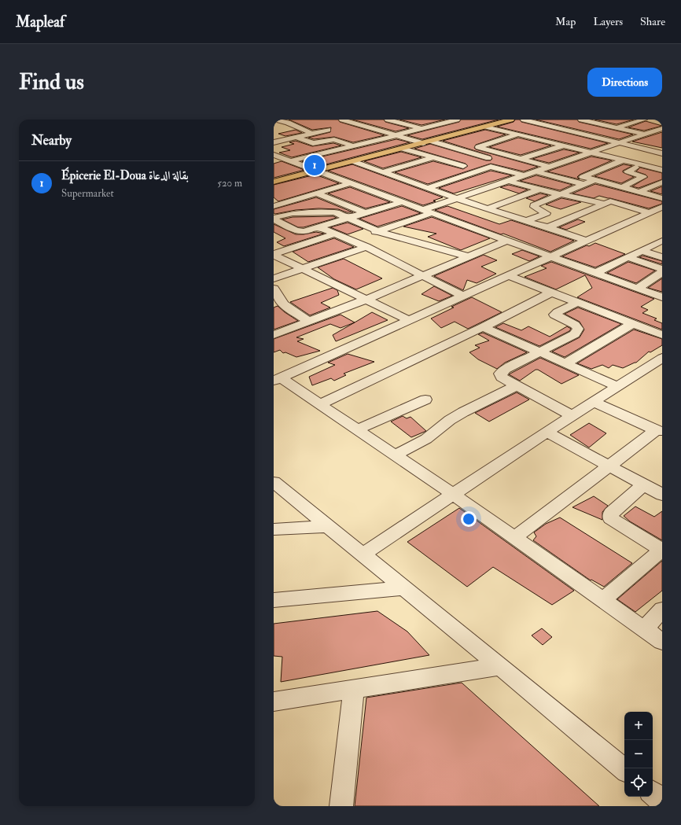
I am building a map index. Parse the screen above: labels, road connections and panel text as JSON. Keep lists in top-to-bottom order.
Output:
{
  "page": {
    "header": "Mapleaf",
    "nav": ["Map", "Layers", "Share"],
    "buttons": "Directions",
    "title": "Find us",
    "heading": "Nearby",
    "pins": "1",
    "list": [
      {
        "mark": "1",
        "name": "Épicerie El-Doua بقالة الدعاة",
        "note": "Supermarket",
        "value": "520 m"
      }
    ],
    "map_buttons": ["+", "−"]
  }
}
